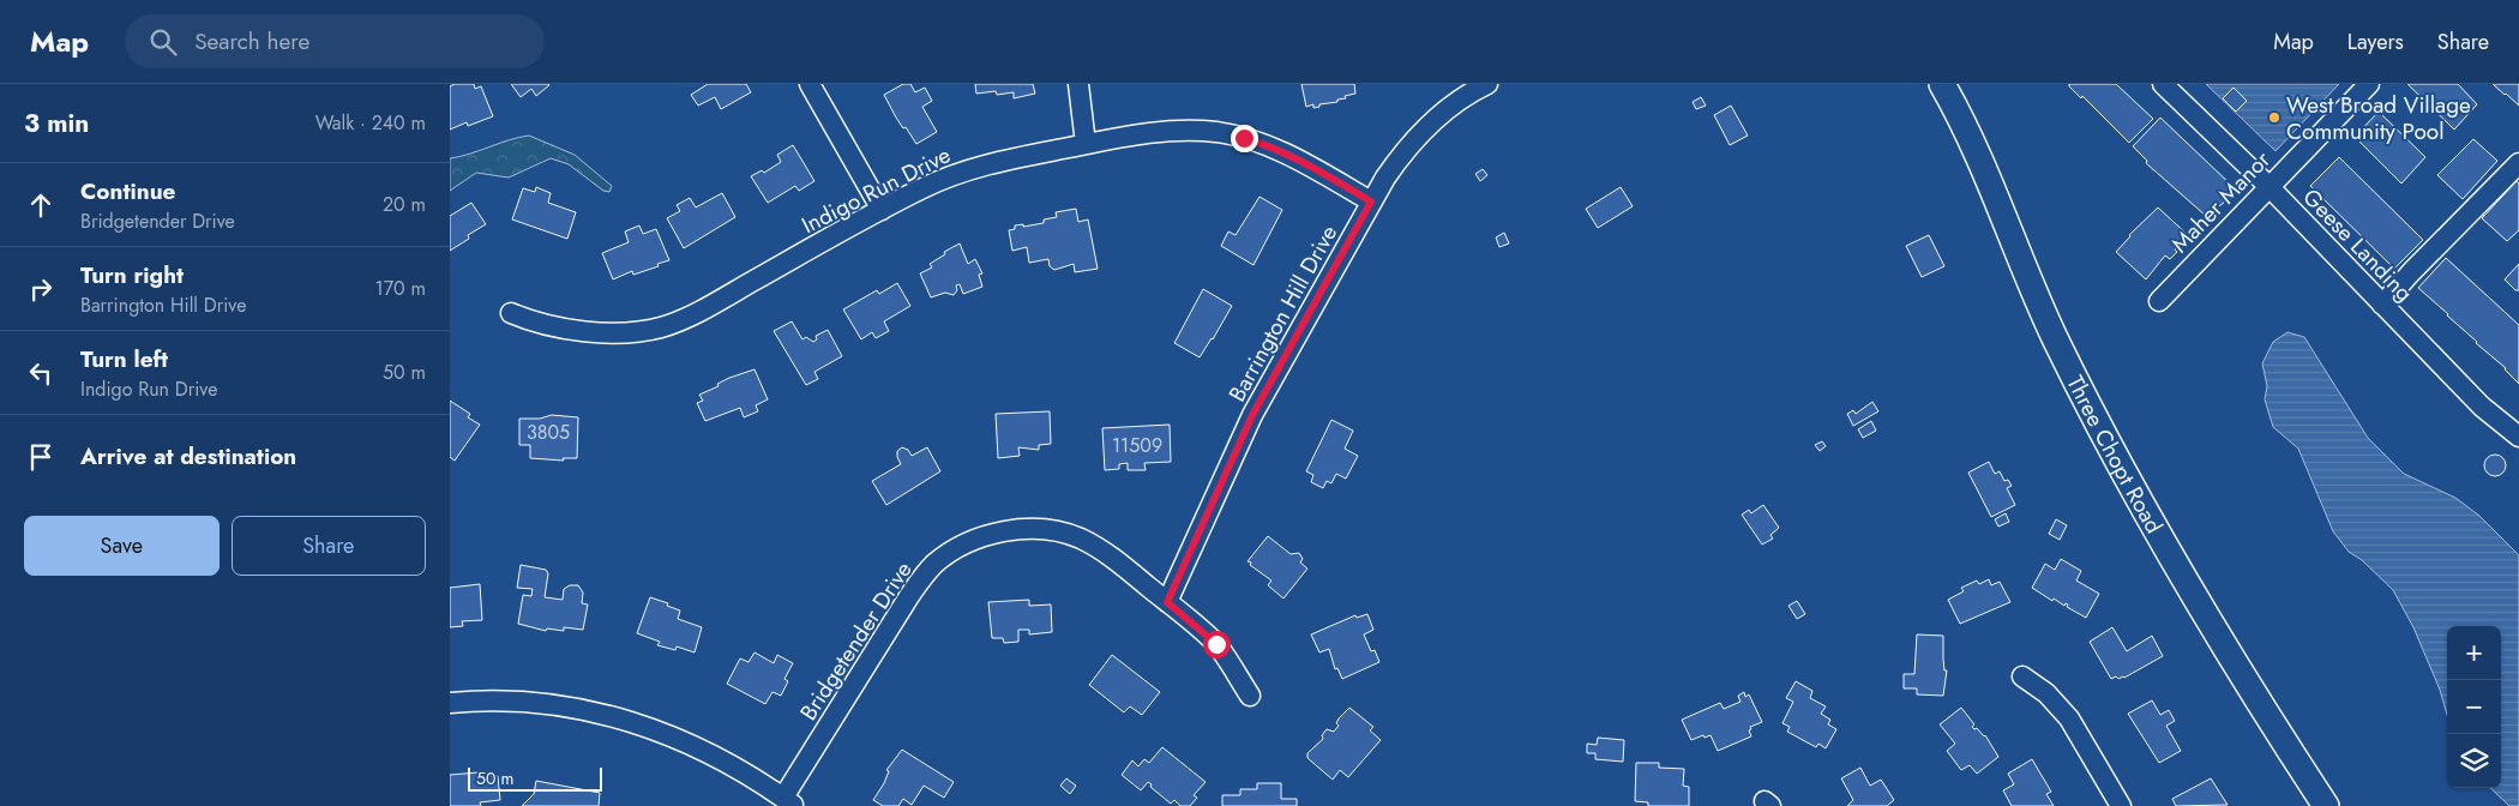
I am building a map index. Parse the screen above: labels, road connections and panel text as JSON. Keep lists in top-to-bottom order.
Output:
{
  "streets": {
    "main road": ["Three Chopt Road"],
    "street": [
      "Indigo Run Drive",
      "Maher Manor",
      "Geese Landing",
      "Barrington Hill Drive",
      "Bridgetender Drive"
    ]
  },
  "crossings": [
    ["Indigo Run Drive", "Barrington Hill Drive"],
    ["Maher Manor", "Geese Landing"],
    ["Barrington Hill Drive", "Bridgetender Drive"]
  ],
  "places": ["West Broad Village Community Pool"],
  "house_numbers": ["3805", "11509"],
  "scale_bar": "50 m",
  "page": {
    "header": "Map",
    "search": "Search here",
    "nav": ["Map", "Layers", "Share"],
    "heading": ["3 min", "Walk · 240 m"],
    "list": [
      ["Continue", "Bridgetender Drive", "20 m"],
      ["Turn right", "Barrington Hill Drive", "170 m"],
      ["Turn left", "Indigo Run Drive", "50 m"],
      "Arrive at destination"
    ],
    "buttons": ["Save", "Share"],
    "map_buttons": ["+", "−"],
    "scale": "50 m"
  }
}
